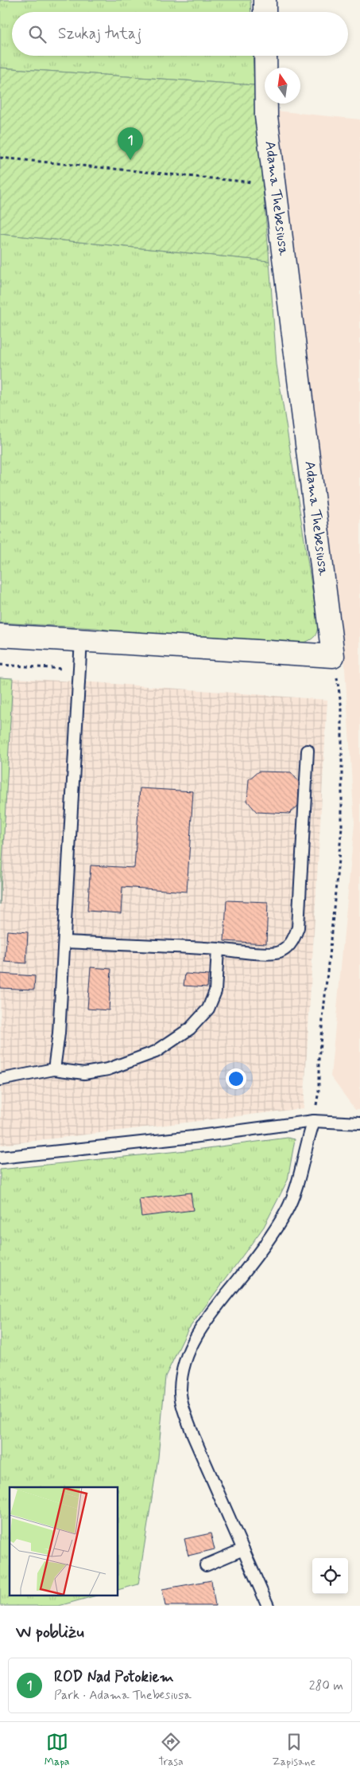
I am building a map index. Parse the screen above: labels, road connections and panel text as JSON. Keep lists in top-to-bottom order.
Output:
{
  "streets": {
    "street": ["Adama Thebesiusa"]
  },
  "north": "top",
  "page": {
    "search": "Szukaj tutaj",
    "pins": "1",
    "heading": "W pobliżu",
    "list": [
      {
        "mark": "1",
        "name": "ROD Nad Potokiem",
        "note": "Park · Adama Thebesiusa",
        "value": "280 m"
      }
    ],
    "nav": ["Mapa", "Trasa", "Zapisane"]
  }
}
